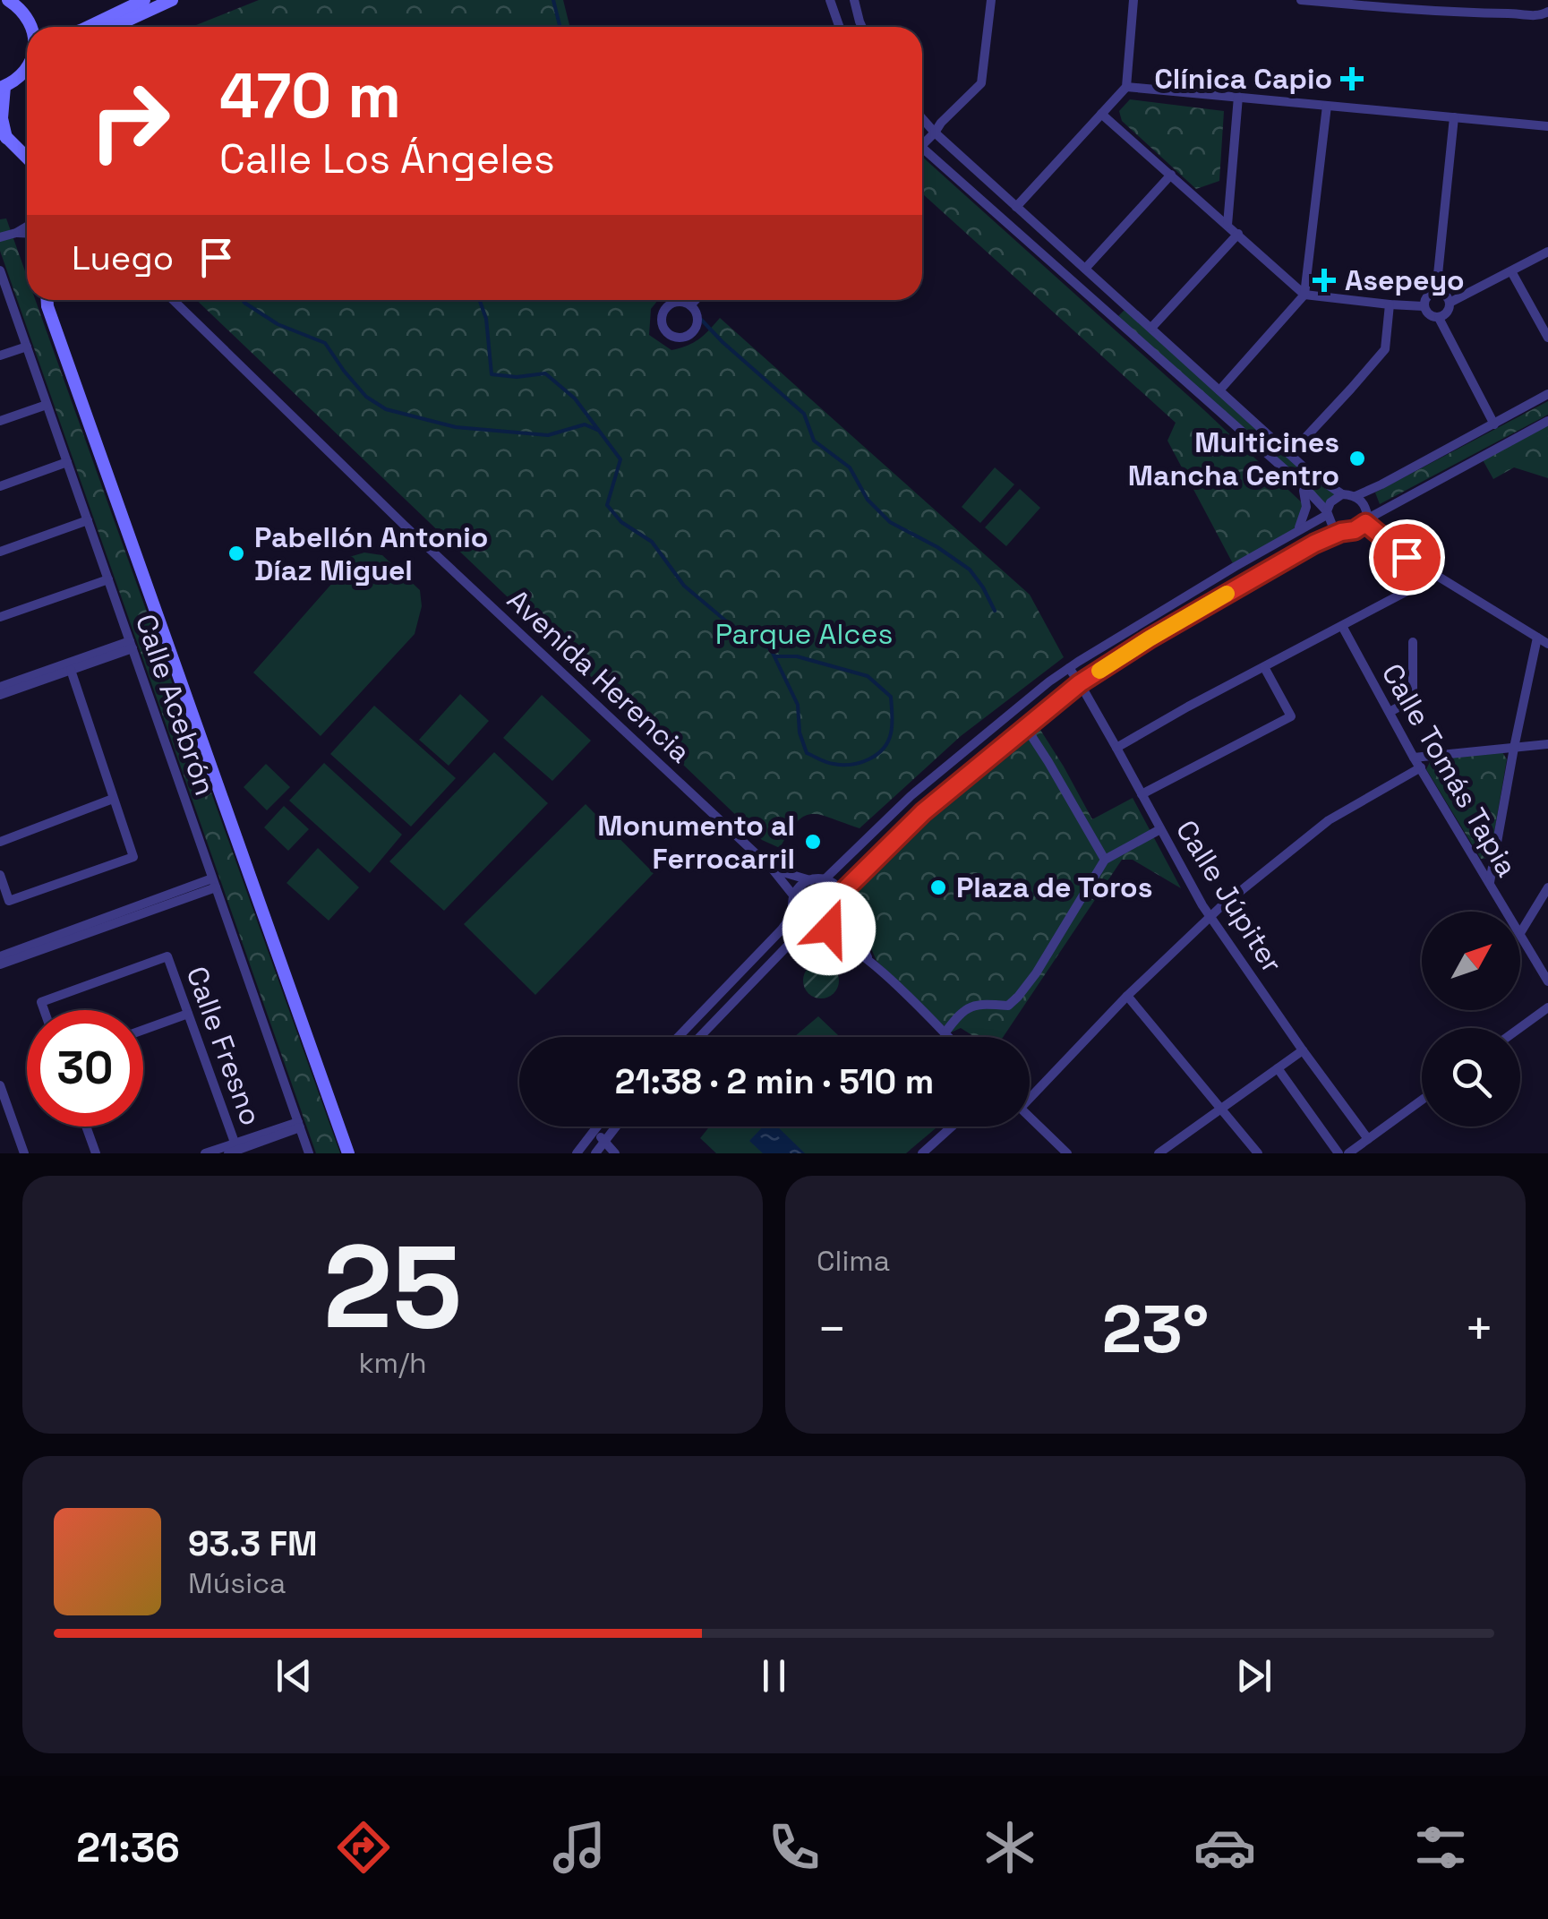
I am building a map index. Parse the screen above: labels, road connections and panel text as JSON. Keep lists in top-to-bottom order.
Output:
{
  "streets": {
    "street": [
      "Avenida Herencia",
      "Calle Acebrón",
      "Calle Tomás Tapia",
      "Calle Júpiter",
      "Calle Fresno"
    ]
  },
  "parks": ["Parque Alces"],
  "places": {
    "health": ["Clínica Capio", "Asepeyo"],
    "other": [
      "Multicines Mancha Centro",
      "Pabellón Antonio Díaz Miguel",
      "Monumento al Ferrocarril",
      "Plaza de Toros"
    ]
  },
  "north": "top right",
  "page": {
    "turn": ["470 m", "Calle Los Ángeles"],
    "then": "Luego",
    "limit": "30",
    "trip": "21:38 · 2 min · 510 m",
    "tile": [
      ["25", "km/h"],
      "Clima"
    ],
    "heat": ["−", "23°", "+"],
    "song": ["93.3 FM", "Música"],
    "tabs": "21:36"
  }
}
